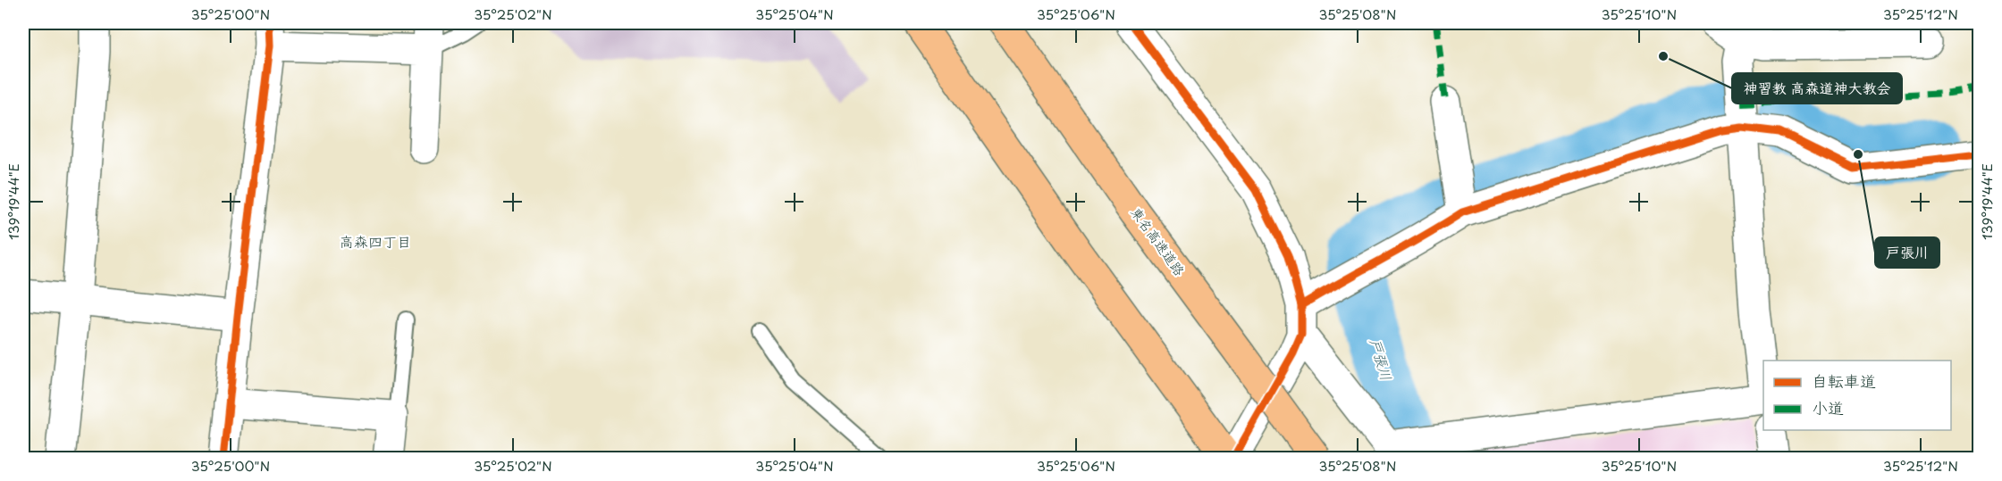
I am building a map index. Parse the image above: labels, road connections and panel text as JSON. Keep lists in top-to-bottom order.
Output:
{
  "streets": {
    "highway": ["東名高速道路"]
  },
  "districts": ["高森四丁目"],
  "water": ["戸張川"],
  "places": ["神習教 高森道神大教会", "戸張川"],
  "legend": ["自転車道", "小道"],
  "coordinates": [
    "35°25'00\"N",
    "35°25'02\"N",
    "35°25'04\"N",
    "35°25'06\"N",
    "35°25'08\"N",
    "35°25'10\"N",
    "35°25'12\"N",
    "139°19'44\"E"
  ]
}
